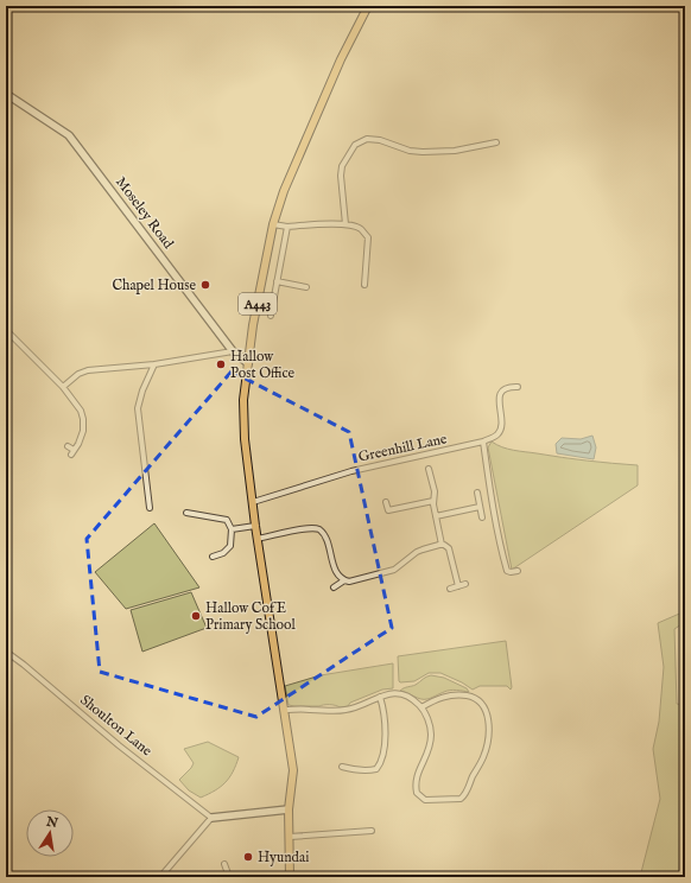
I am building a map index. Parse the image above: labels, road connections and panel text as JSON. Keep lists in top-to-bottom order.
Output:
{
  "streets": {
    "main road": ["A443"],
    "street": ["Moseley Road", "Greenhill Lane", "Shoulton Lane"]
  },
  "crossings": [
    ["Moseley Road", "A443"],
    ["A443", "Greenhill Lane"]
  ],
  "places": [
    "Chapel House",
    "Hallow Post Office",
    "Hallow CofE Primary School",
    "Hyundai"
  ],
  "north": "top"
}
